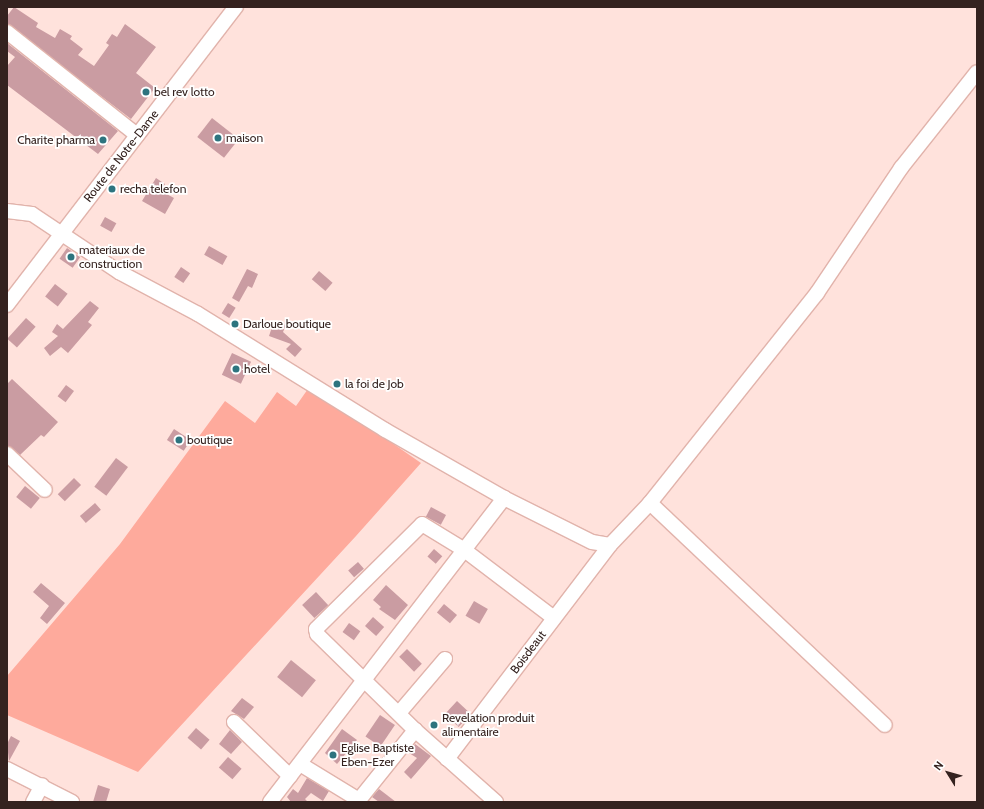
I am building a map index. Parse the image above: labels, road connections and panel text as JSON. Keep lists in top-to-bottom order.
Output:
{
  "streets": {
    "street": ["Route de Notre-Dame", "Boisdeaut"]
  },
  "places": [
    "bel rev lotto",
    "maison",
    "Charite pharma",
    "recha telefon",
    "materiaux de construction",
    "Darloue boutique",
    "hotel",
    "la foi de Job",
    "boutique",
    "Revelation produit alimentaire",
    "Eglise Baptiste Eben-Ezer"
  ],
  "north": "top left"
}
